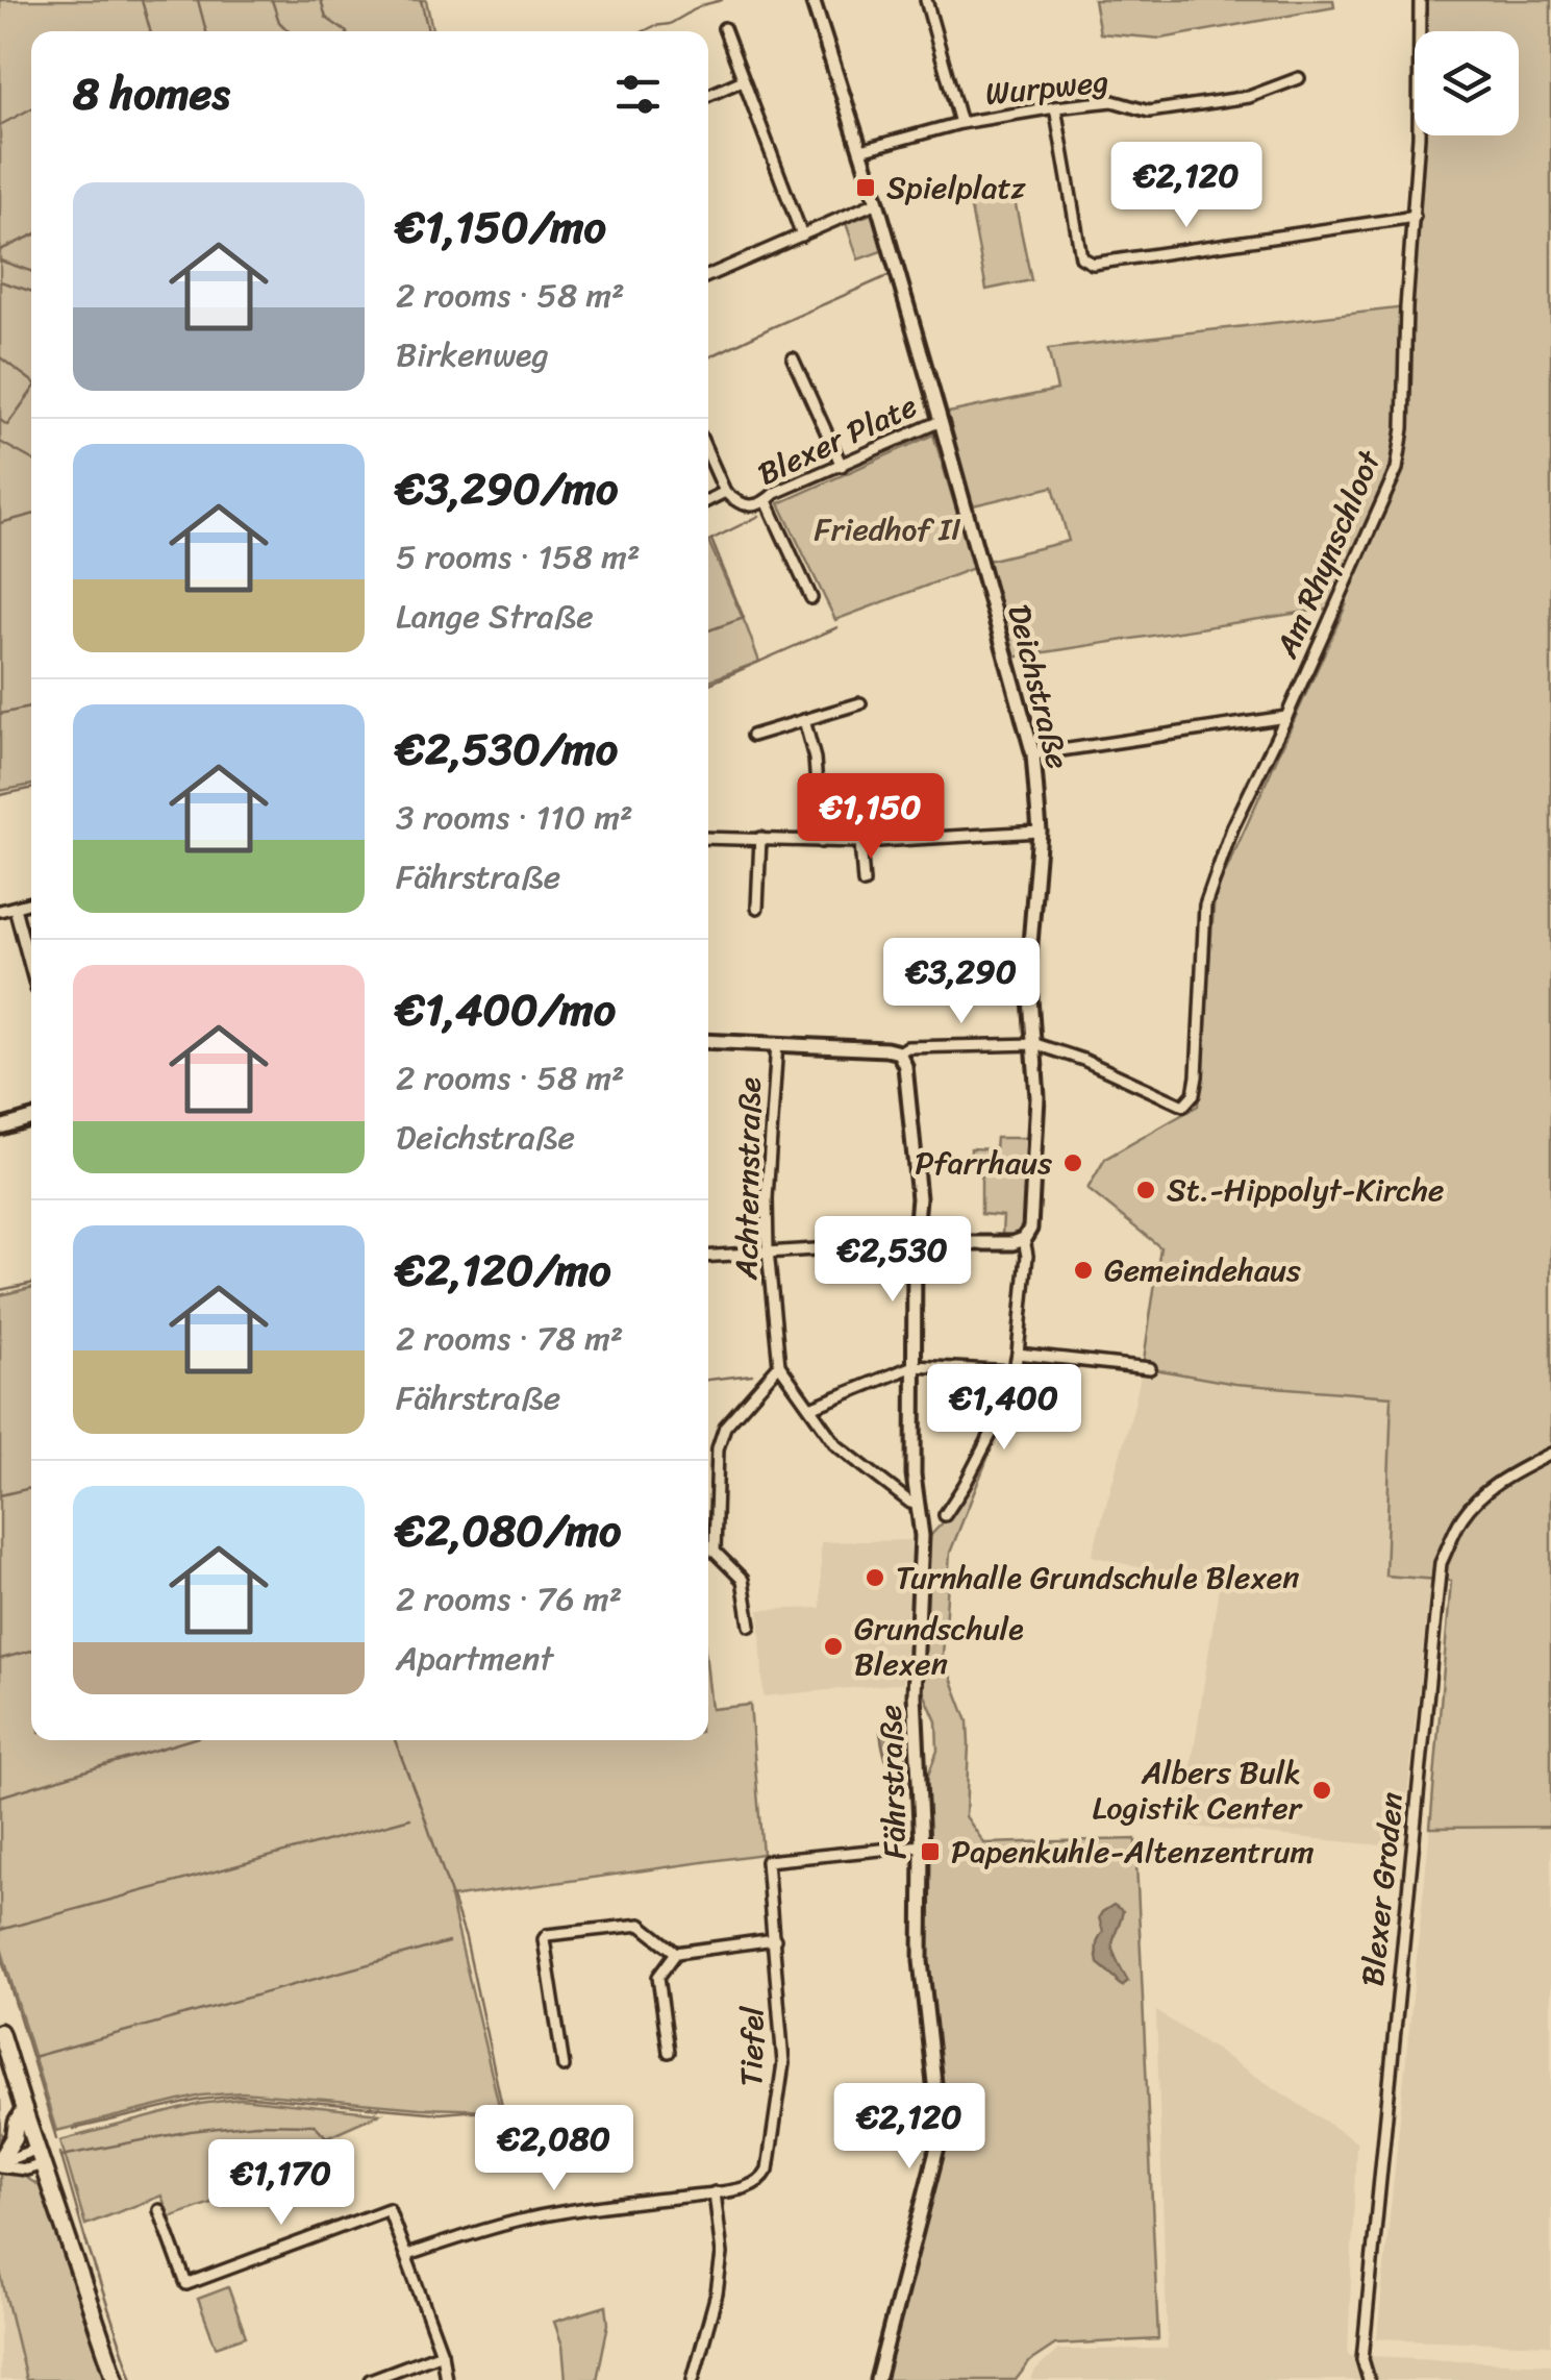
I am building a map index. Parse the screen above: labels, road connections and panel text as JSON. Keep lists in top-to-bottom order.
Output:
{
  "streets": {
    "street": [
      "Wurpweg",
      "Blexer Plate",
      "Am Rhynschloot",
      "Deichstraße",
      "Achternstraße",
      "Fährstraße",
      "Blexer Groden",
      "Tiefel"
    ]
  },
  "crossings": [
    ["Wurpweg", "Deichstraße"],
    ["Blexer Plate", "Deichstraße"],
    ["Am Rhynschloot", "Deichstraße"],
    ["Fährstraße", "Tiefel"]
  ],
  "parks": ["Friedhof II"],
  "places": {
    "transit": ["Spielplatz", "Papenkuhle-Altenzentrum"],
    "other": [
      "Pfarrhaus",
      "St.-Hippolyt-Kirche",
      "Gemeindehaus",
      "Turnhalle Grundschule Blexen",
      "Grundschule Blexen",
      "Albers Bulk Logistik Center"
    ]
  },
  "page": {
    "heading": "8 homes",
    "price": [
      "€2,120",
      "€1,150",
      "€3,290",
      "€2,530",
      "€1,400",
      "€2,120",
      "€2,080",
      "€1,170"
    ],
    "list": [
      {
        "name": "€1,150/mo",
        "note": "2 rooms · 58 m² · Birkenweg"
      },
      {
        "name": "€3,290/mo",
        "note": "5 rooms · 158 m² · Lange Straße"
      },
      {
        "name": "€2,530/mo",
        "note": "3 rooms · 110 m² · Fährstraße"
      },
      {
        "name": "€1,400/mo",
        "note": "2 rooms · 58 m² · Deichstraße"
      },
      {
        "name": "€2,120/mo",
        "note": "2 rooms · 78 m² · Fährstraße"
      },
      {
        "name": "€2,080/mo",
        "note": "2 rooms · 76 m² · Apartment"
      }
    ]
  }
}
